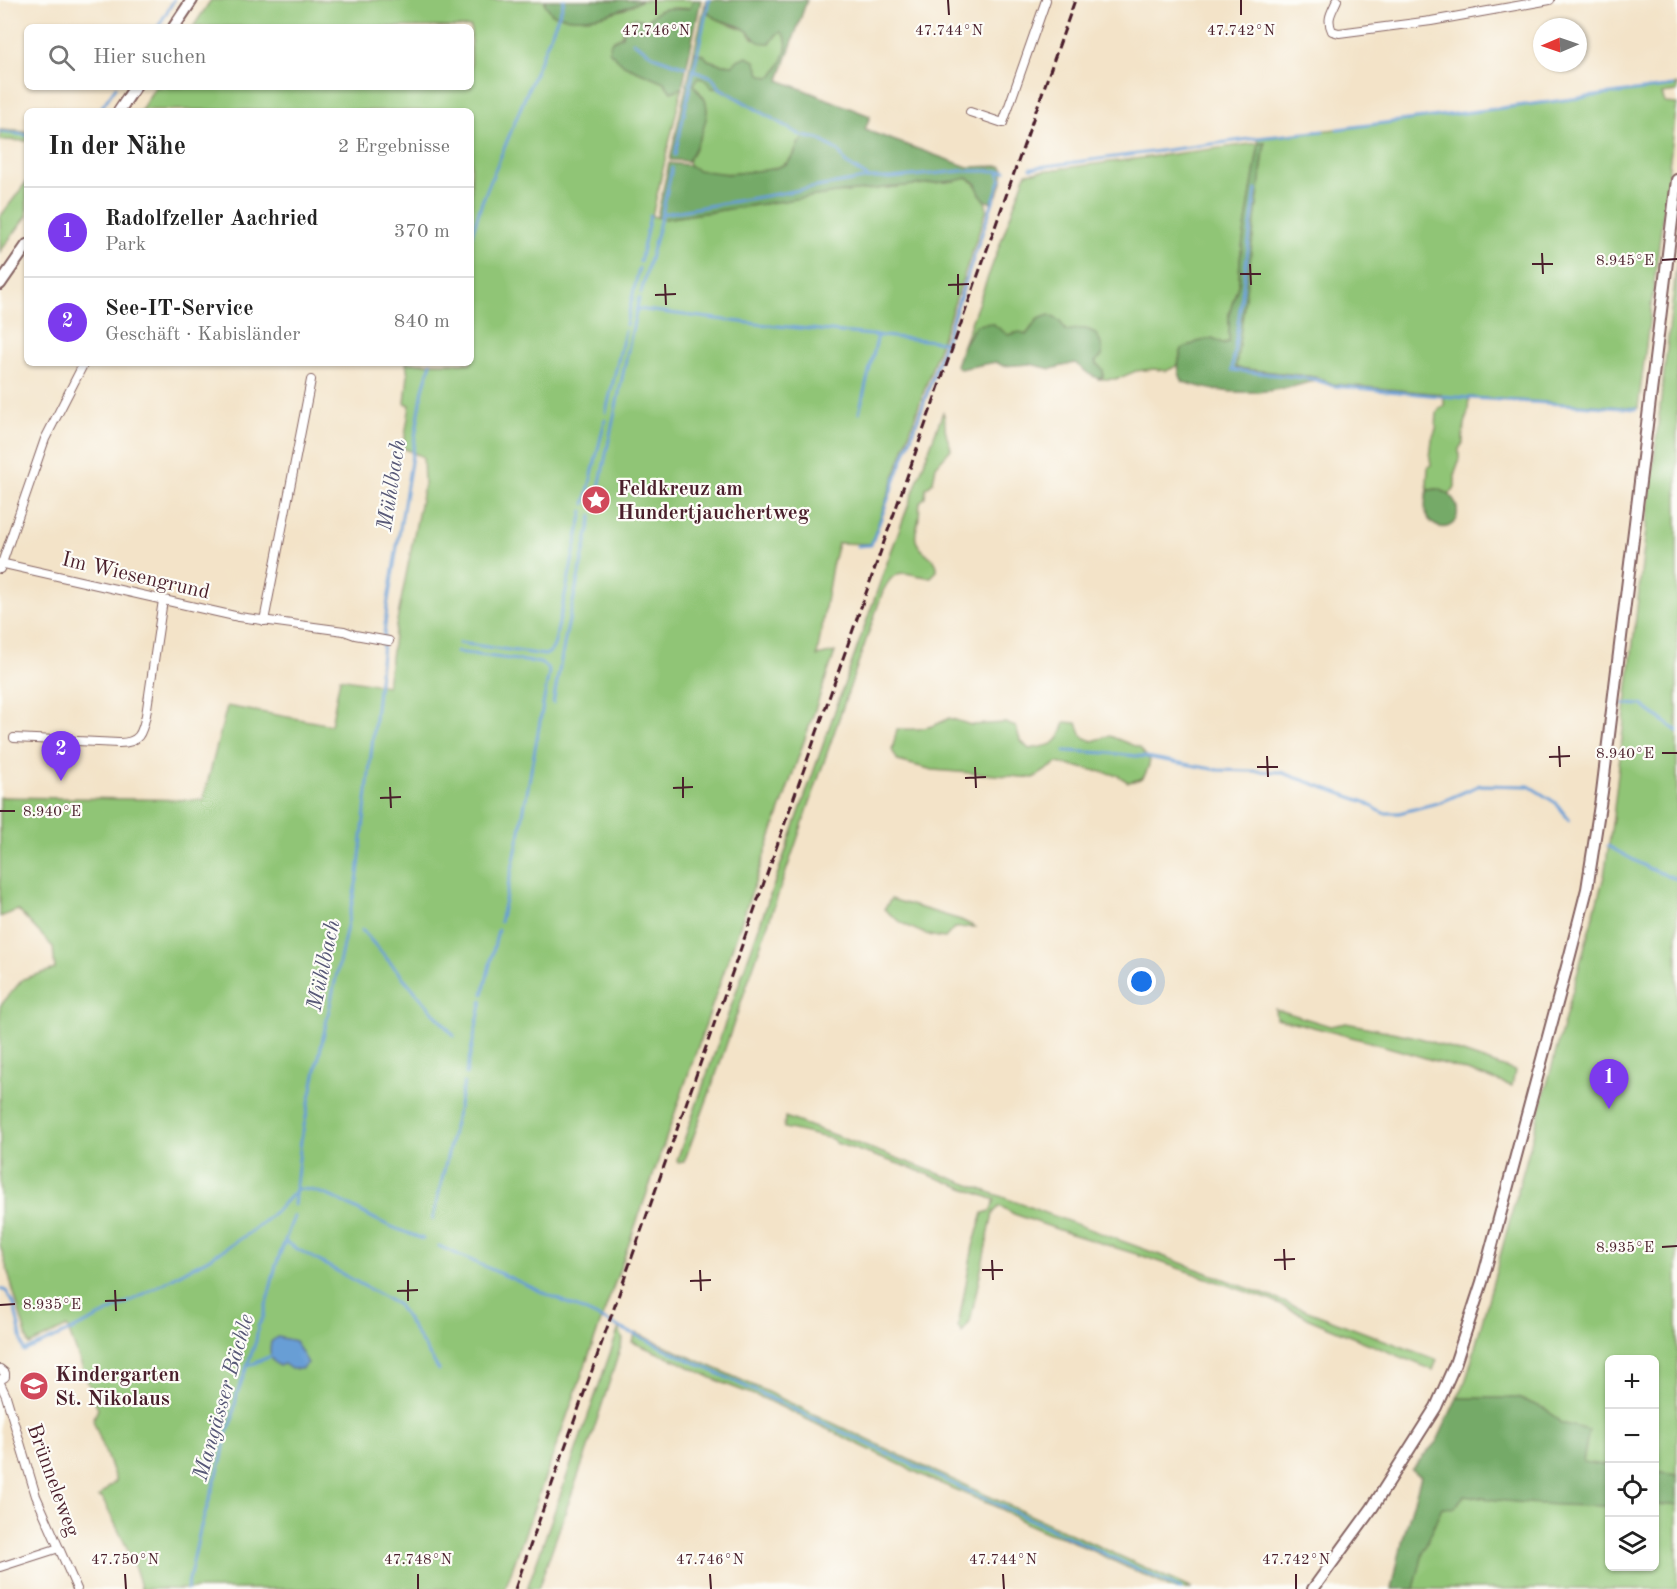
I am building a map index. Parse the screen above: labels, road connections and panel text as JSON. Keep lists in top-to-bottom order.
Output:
{
  "streets": {
    "street": ["Im Wiesengrund", "Brünneleweg"]
  },
  "water": ["Mühlbach", "Mangässer Bächle"],
  "places": {
    "place": ["Feldkreuz am Hundertjauchertweg"],
    "school or university": ["Kindergarten St. Nikolaus"]
  },
  "north": "left",
  "page": {
    "search": "Hier suchen",
    "heading": ["In der Nähe", "2 Ergebnisse"],
    "list": [
      {
        "mark": "1",
        "name": "Radolfzeller Aachried",
        "note": "Park",
        "value": "370 m"
      },
      {
        "mark": "2",
        "name": "See-IT-Service",
        "note": "Geschäft · Kabisländer",
        "value": "840 m"
      }
    ],
    "pins": ["2", "1"],
    "map_buttons": ["+", "−"]
  },
  "coordinates": [
    "47.746°N",
    "47.744°N",
    "47.742°N",
    "8.945°E",
    "8.940°E",
    "8.935°E",
    "47.750°N",
    "47.748°N"
  ]
}
